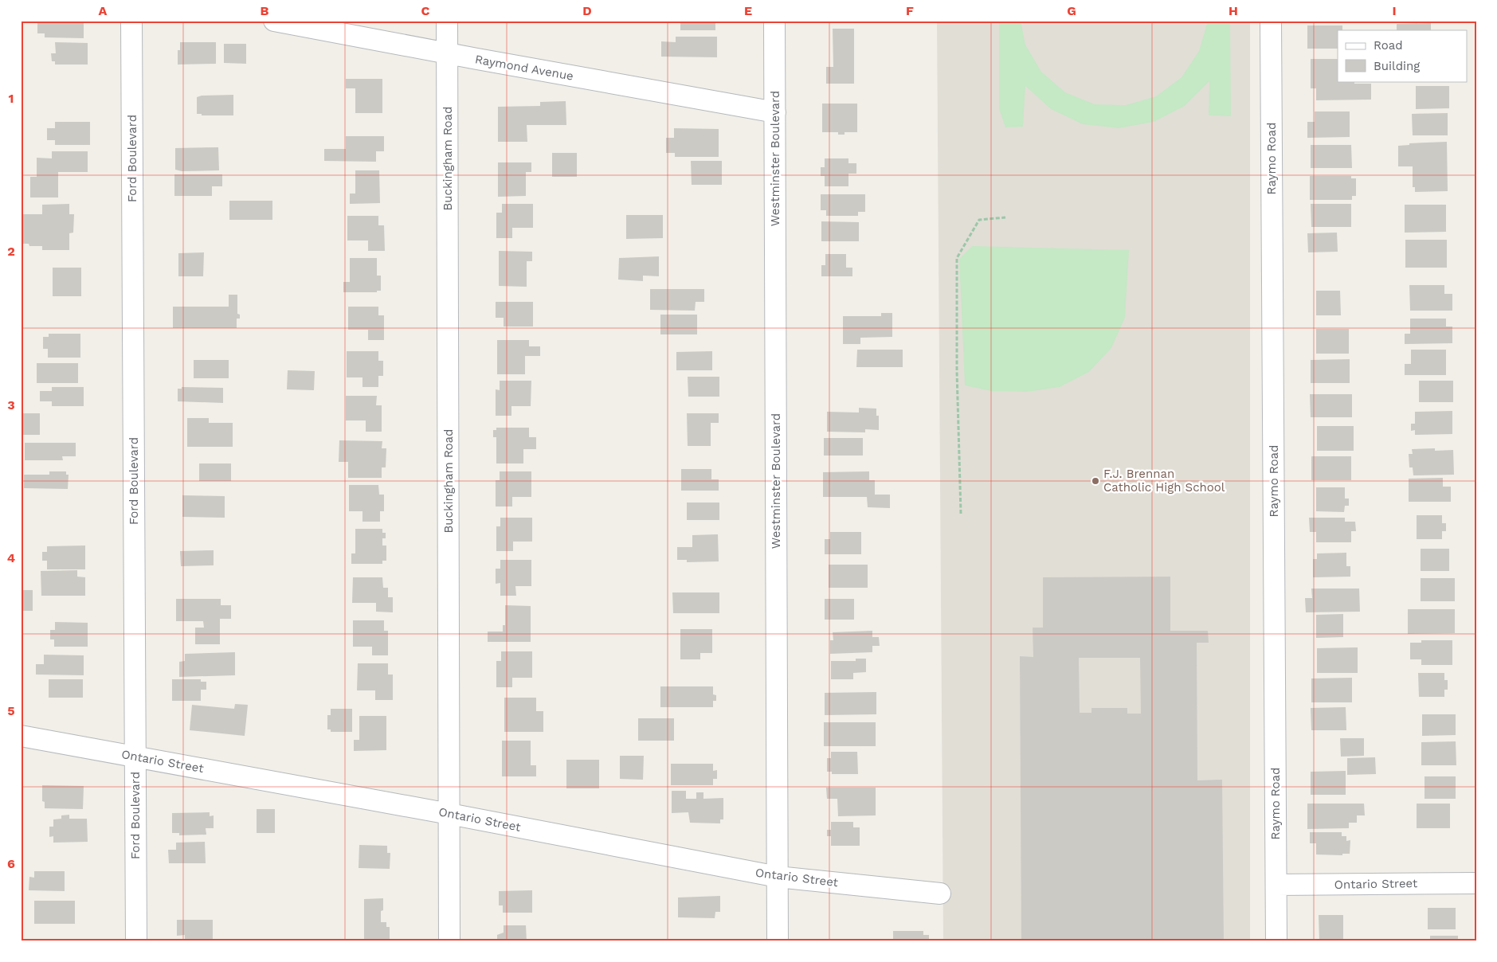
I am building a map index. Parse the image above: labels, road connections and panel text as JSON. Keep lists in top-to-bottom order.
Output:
{
  "streets": {
    "street": [
      "Raymond Avenue",
      "Ford Boulevard",
      "Buckingham Road",
      "Westminster Boulevard",
      "Raymo Road",
      "Ontario Street"
    ]
  },
  "crossings": [
    ["Raymond Avenue", "Buckingham Road"],
    ["Raymond Avenue", "Westminster Boulevard"],
    ["Ford Boulevard", "Ontario Street"],
    ["Buckingham Road", "Ontario Street"],
    ["Westminster Boulevard", "Ontario Street"],
    ["Raymo Road", "Ontario Street"]
  ],
  "places": ["F.J. Brennan Catholic High School"],
  "legend": ["Road", "Building"],
  "grid": {
    "columns": [
      "A",
      "B",
      "C",
      "D",
      "E",
      "F",
      "G",
      "H",
      "I"
    ],
    "rows": [
      "1",
      "2",
      "3",
      "4",
      "5",
      "6"
    ]
  }
}
